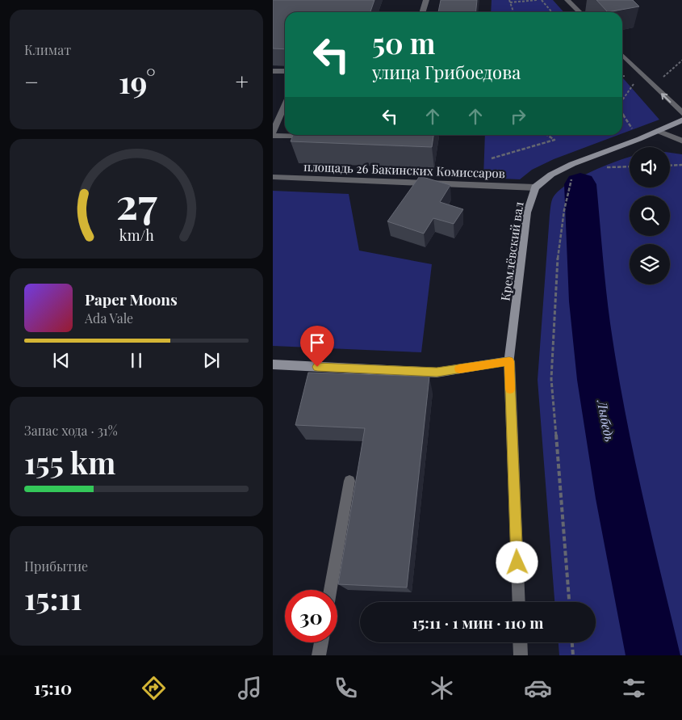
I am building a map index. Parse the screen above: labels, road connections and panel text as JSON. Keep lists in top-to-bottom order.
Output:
{
  "streets": {
    "main road": ["Кремлёвский вал"],
    "street": ["площадь 26 Бакинских Комиссаров"]
  },
  "crossings": [
    ["площадь 26 Бакинских Комиссаров", "Кремлёвский вал"]
  ],
  "water": ["Лыбедь"],
  "page": {
    "tile": [
      "Климат",
      ["Запас хода · 31%", "155 km"],
      ["Прибытие", "15:11"]
    ],
    "turn": ["50 m", "улица Грибоедова"],
    "heat": ["−", "19°", "+"],
    "song": ["Paper Moons", "Ada Vale"],
    "limit": "30",
    "trip": "15:11 · 1 мин · 110 m",
    "tabs": "15:10",
    "gauge": ["27", "km/h"]
  }
}
